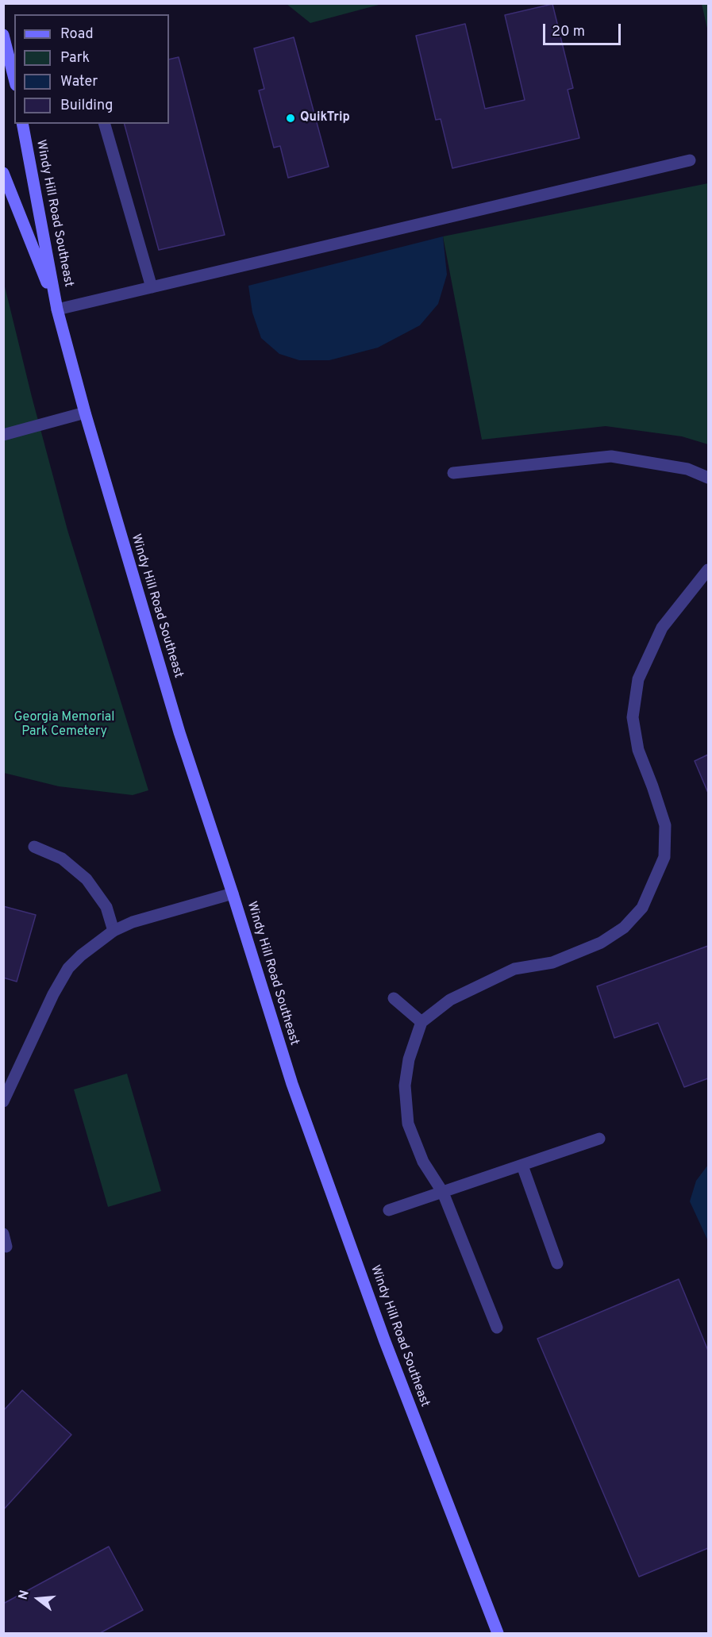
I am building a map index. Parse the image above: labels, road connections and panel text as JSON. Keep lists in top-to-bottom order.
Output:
{
  "streets": {
    "main road": ["Windy Hill Road Southeast"]
  },
  "parks": ["Georgia Memorial Park Cemetery"],
  "places": ["QuikTrip"],
  "legend": [
    "Road",
    "Park",
    "Water",
    "Building"
  ],
  "scale_bar": "20 m",
  "north": "left"
}
